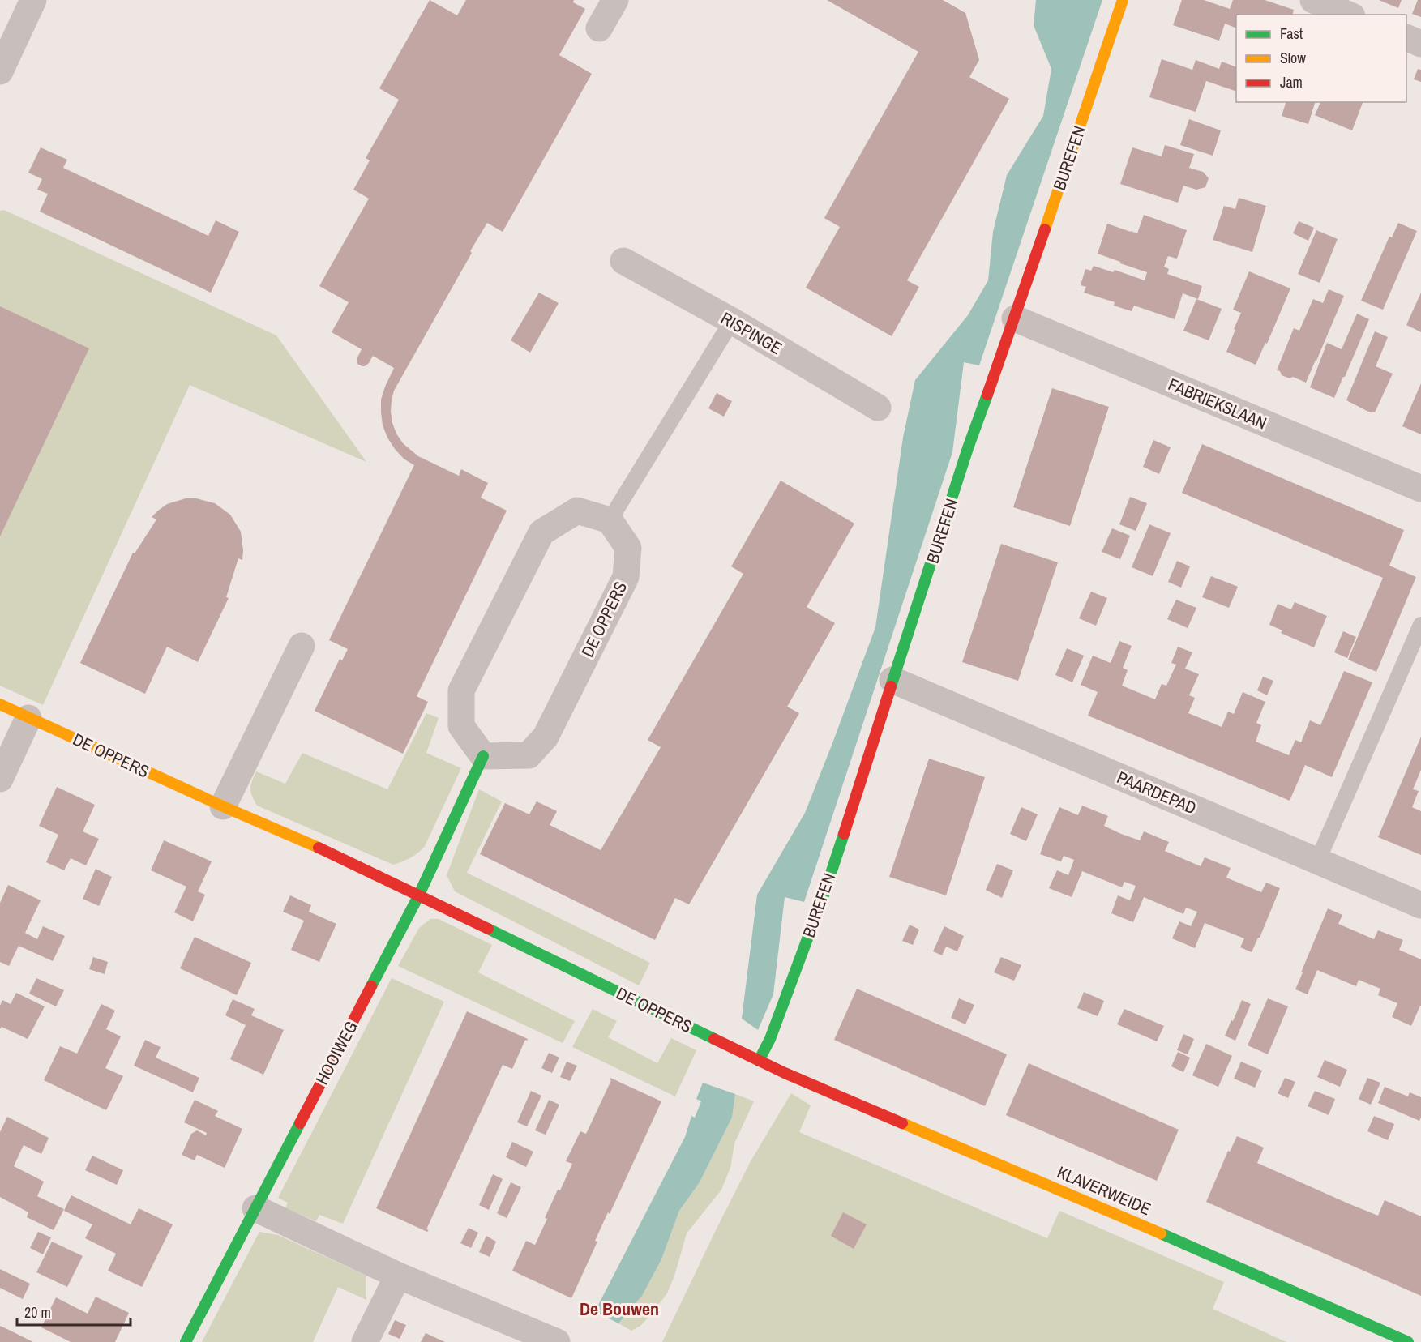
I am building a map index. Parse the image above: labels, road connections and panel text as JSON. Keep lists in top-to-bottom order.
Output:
{
  "streets": {
    "street": [
      "BUREFEN",
      "RISPINGE",
      "FABRIEKSLAAN",
      "DE OPPERS",
      "PAARDEPAD",
      "HOOIWEG",
      "KLAVERWEIDE"
    ]
  },
  "crossings": [
    ["BUREFEN", "FABRIEKSLAAN"],
    ["BUREFEN", "DE OPPERS"],
    ["BUREFEN", "PAARDEPAD"],
    ["DE OPPERS", "HOOIWEG"],
    ["DE OPPERS", "KLAVERWEIDE"]
  ],
  "districts": ["De Bouwen"],
  "legend": ["Fast", "Slow", "Jam"],
  "scale_bar": "20 m"
}
